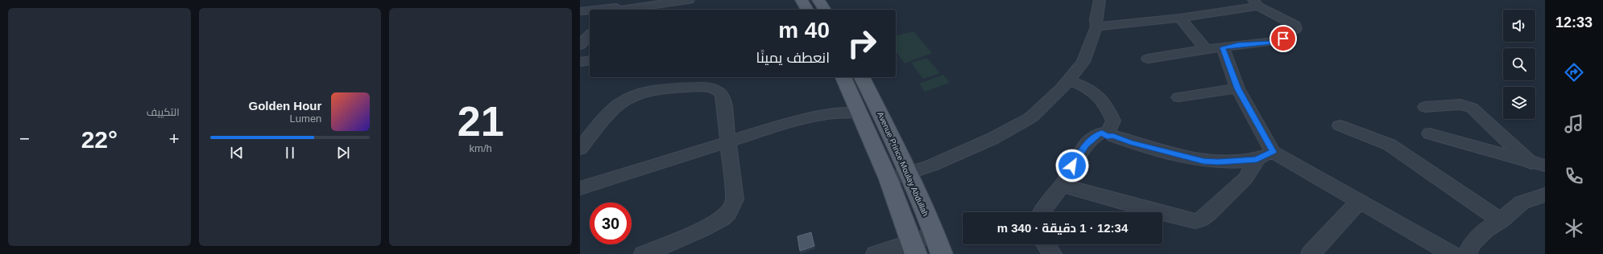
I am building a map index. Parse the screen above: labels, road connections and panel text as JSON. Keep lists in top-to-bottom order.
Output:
{
  "streets": {
    "main road": ["Avenue Prince Moulay Abdullah"]
  },
  "page": {
    "tabs": "12:33",
    "tile": [
      ["21", "km/h"],
      "التكييف"
    ],
    "turn": ["40 m", "انعطف يمينًا"],
    "song": ["Golden Hour", "Lumen"],
    "heat": ["−", "22°", "+"],
    "limit": "30",
    "trip": "12:34 · 1 دقيقة · 340 m"
  }
}
